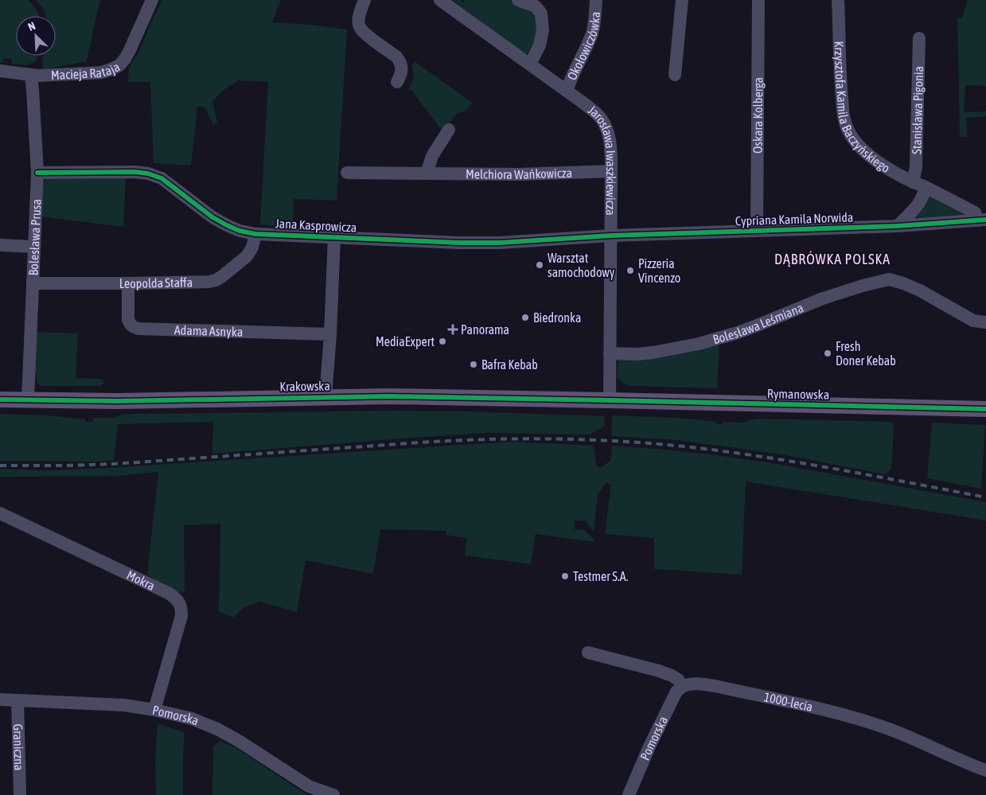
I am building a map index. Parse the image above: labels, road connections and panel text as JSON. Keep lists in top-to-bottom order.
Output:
{
  "streets": {
    "main road": ["Krakowska", "Rymanowska"],
    "street": [
      "Okołowiczówka",
      "Macieja Rataja",
      "Krzysztofa Kamila Baczyńskiego",
      "Stanisława Pigonia",
      "Oskara Kolberga",
      "Jarosława Iwaszkiewicza",
      "Melchiora Wańkowicza",
      "Cypriana Kamila Norwida",
      "Jana Kasprowicza",
      "Bolesława Prusa",
      "Leopolda Staffa",
      "Bolesława Leśmiana",
      "Adama Asnyka",
      "Mokra",
      "1000-lecia",
      "Pomorska",
      "Graniczna"
    ]
  },
  "crossings": [
    ["Okołowiczówka", "Jarosława Iwaszkiewicza"],
    ["Macieja Rataja", "Bolesława Prusa"],
    ["Krzysztofa Kamila Baczyńskiego", "Stanisława Pigonia"],
    ["Krzysztofa Kamila Baczyńskiego", "Cypriana Kamila Norwida"],
    ["Oskara Kolberga", "Cypriana Kamila Norwida"],
    ["Jarosława Iwaszkiewicza", "Melchiora Wańkowicza"],
    ["Jarosława Iwaszkiewicza", "Cypriana Kamila Norwida"],
    ["Jarosława Iwaszkiewicza", "Jana Kasprowicza"],
    ["Jarosława Iwaszkiewicza", "Bolesława Leśmiana"],
    ["Jarosława Iwaszkiewicza", "Krakowska"],
    ["Jarosława Iwaszkiewicza", "Rymanowska"],
    ["Cypriana Kamila Norwida", "Jana Kasprowicza"],
    ["Jana Kasprowicza", "Bolesława Prusa"],
    ["Jana Kasprowicza", "Leopolda Staffa"],
    ["Bolesława Prusa", "Leopolda Staffa"],
    ["Bolesława Prusa", "Krakowska"],
    ["Leopolda Staffa", "Adama Asnyka"],
    ["Krakowska", "Rymanowska"],
    ["Mokra", "Pomorska"],
    ["1000-lecia", "Pomorska"],
    ["Pomorska", "Graniczna"]
  ],
  "districts": ["DĄBRÓWKA POLSKA"],
  "places": {
    "other": [
      "Warsztat samochodowy",
      "Pizzeria Vincenzo",
      "Biedronka",
      "MediaExpert",
      "Fresh Doner Kebab",
      "Bafra Kebab",
      "Testmer S.A."
    ],
    "health": ["Panorama"]
  },
  "north": "top left"
}
